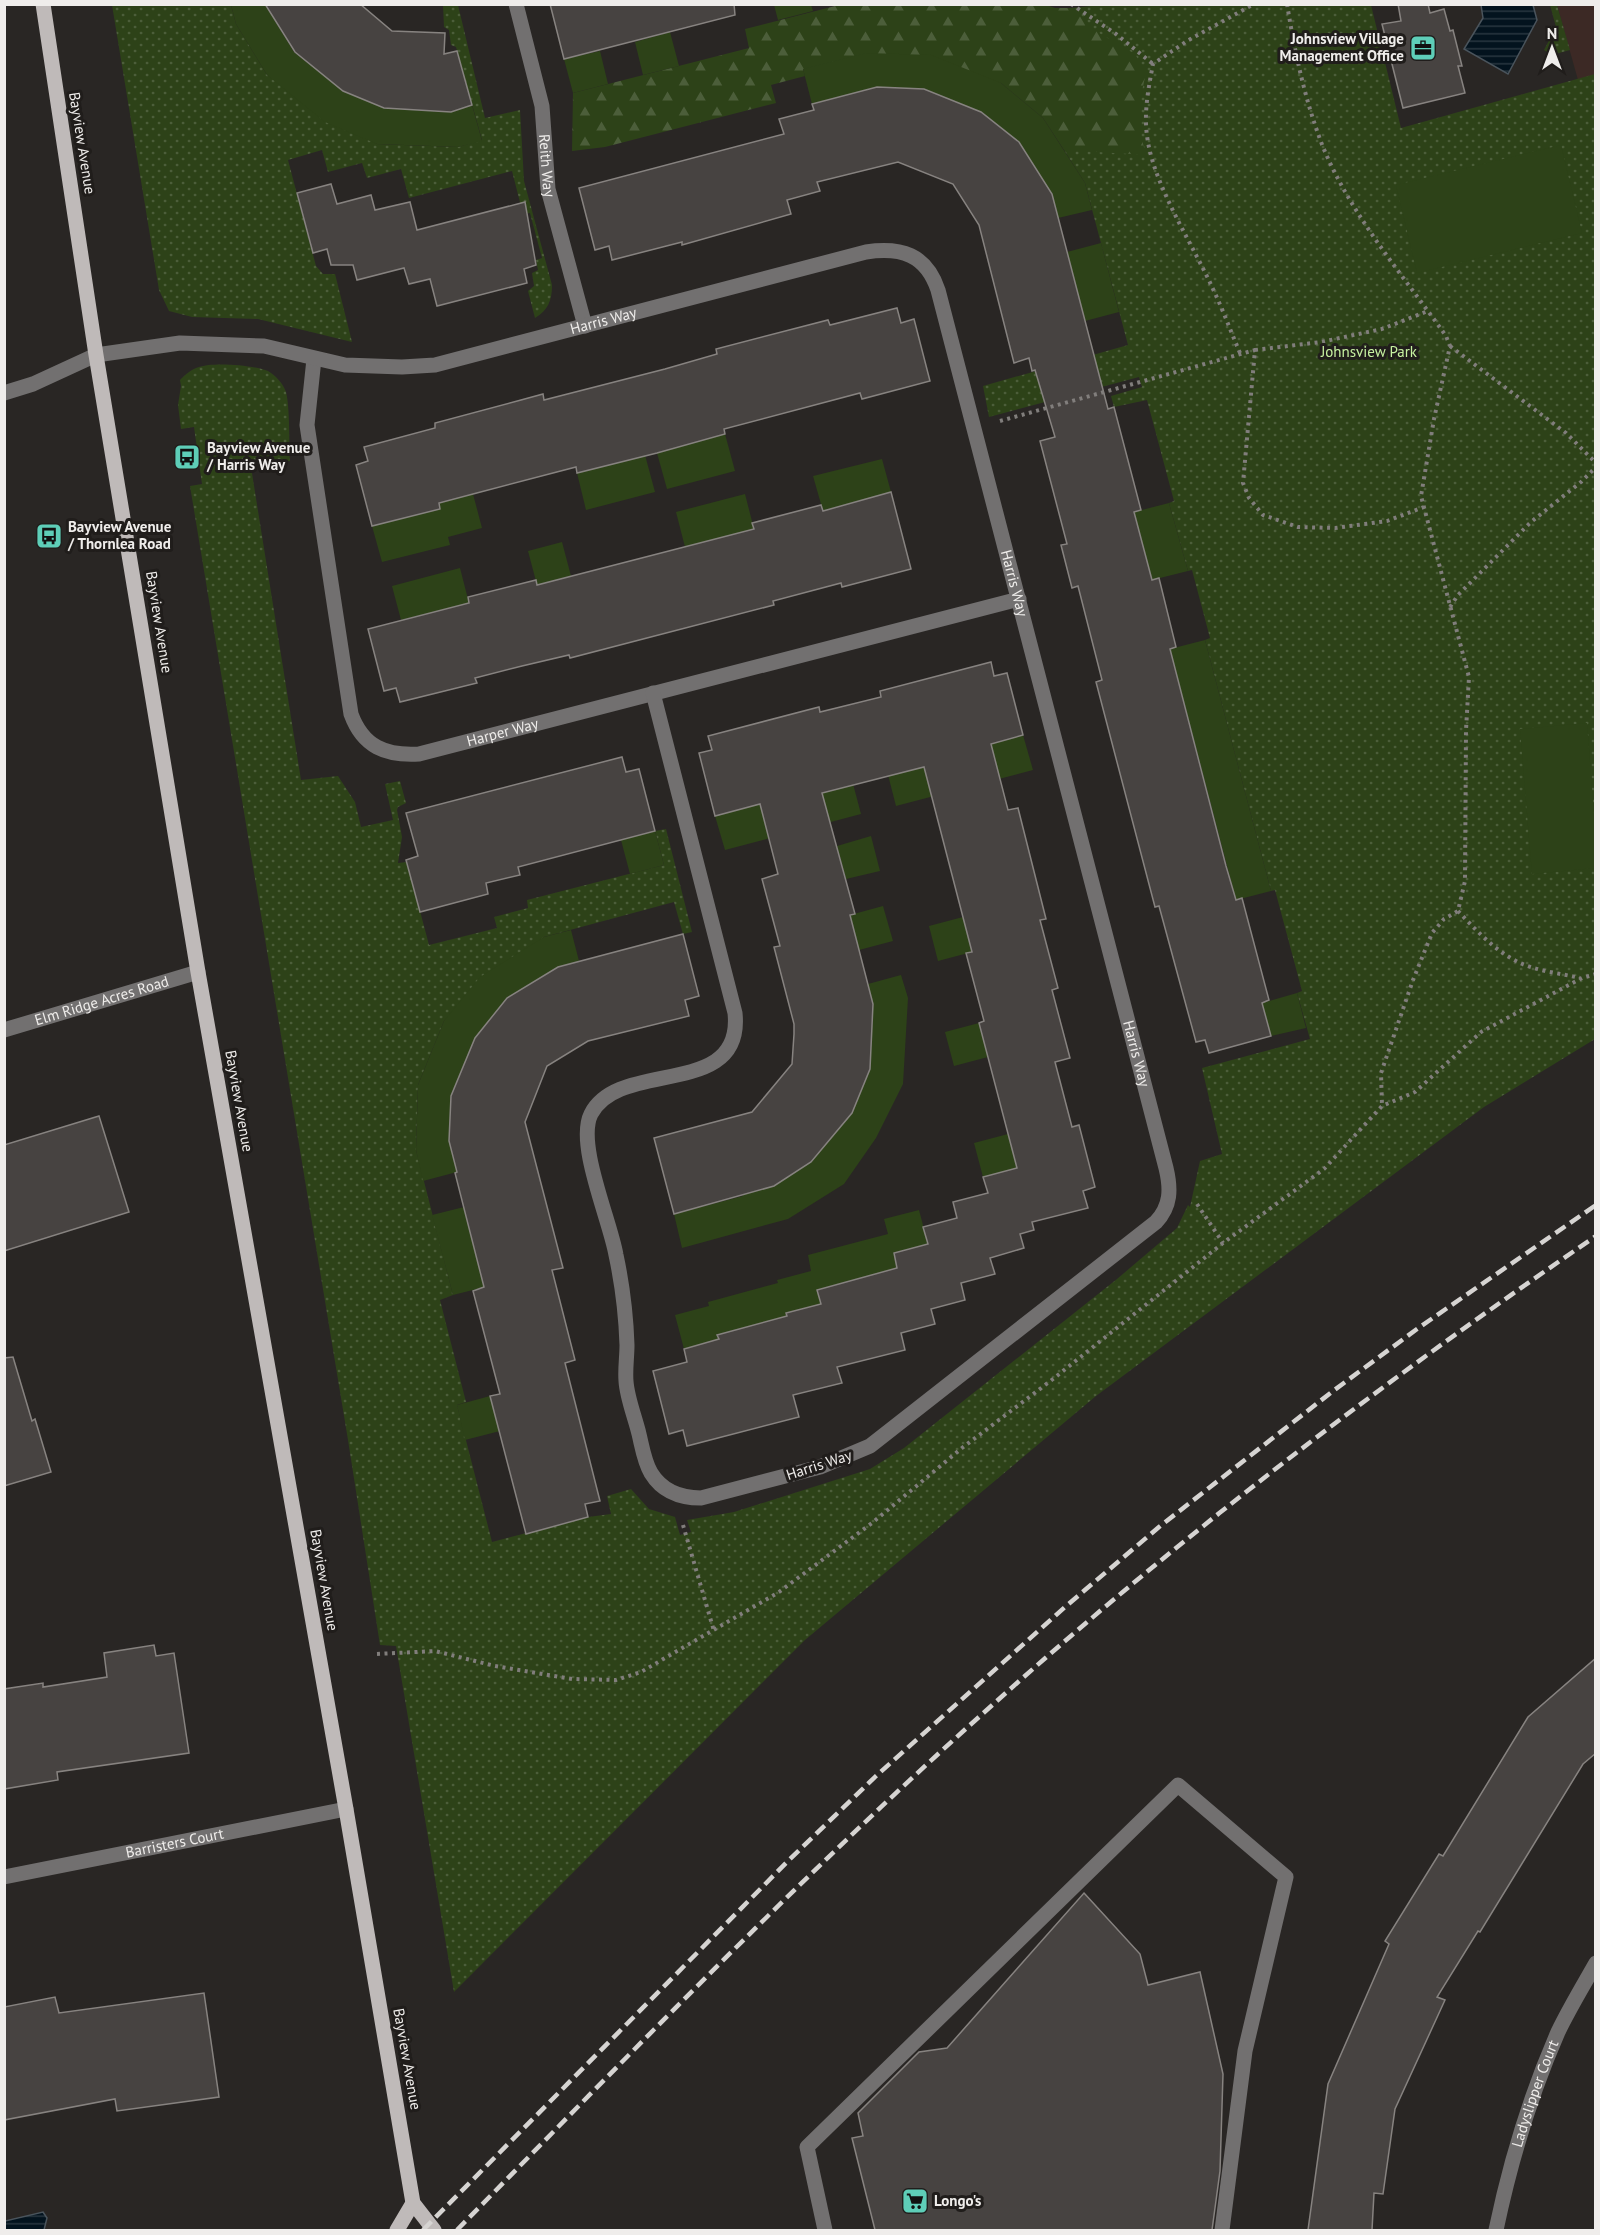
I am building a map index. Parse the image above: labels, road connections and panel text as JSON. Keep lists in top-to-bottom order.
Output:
{
  "streets": {
    "main road": ["Bayview Avenue"],
    "street": [
      "Reith Way",
      "Harris Way",
      "Harper Way",
      "Elm Ridge Acres Road",
      "Barristers Court",
      "Ladyslipper Court"
    ]
  },
  "crossings": [
    ["Bayview Avenue", "Harris Way"],
    ["Bayview Avenue", "Elm Ridge Acres Road"],
    ["Bayview Avenue", "Barristers Court"],
    ["Reith Way", "Harris Way"],
    ["Harris Way", "Harper Way"]
  ],
  "parks": ["Johnsview Park"],
  "places": {
    "office": ["Johnsview Village Management Office"],
    "bus stop": ["Bayview Avenue / Harris Way", "Bayview Avenue / Thornlea Road"],
    "supermarket": ["Longo's"]
  },
  "north": "top"
}
